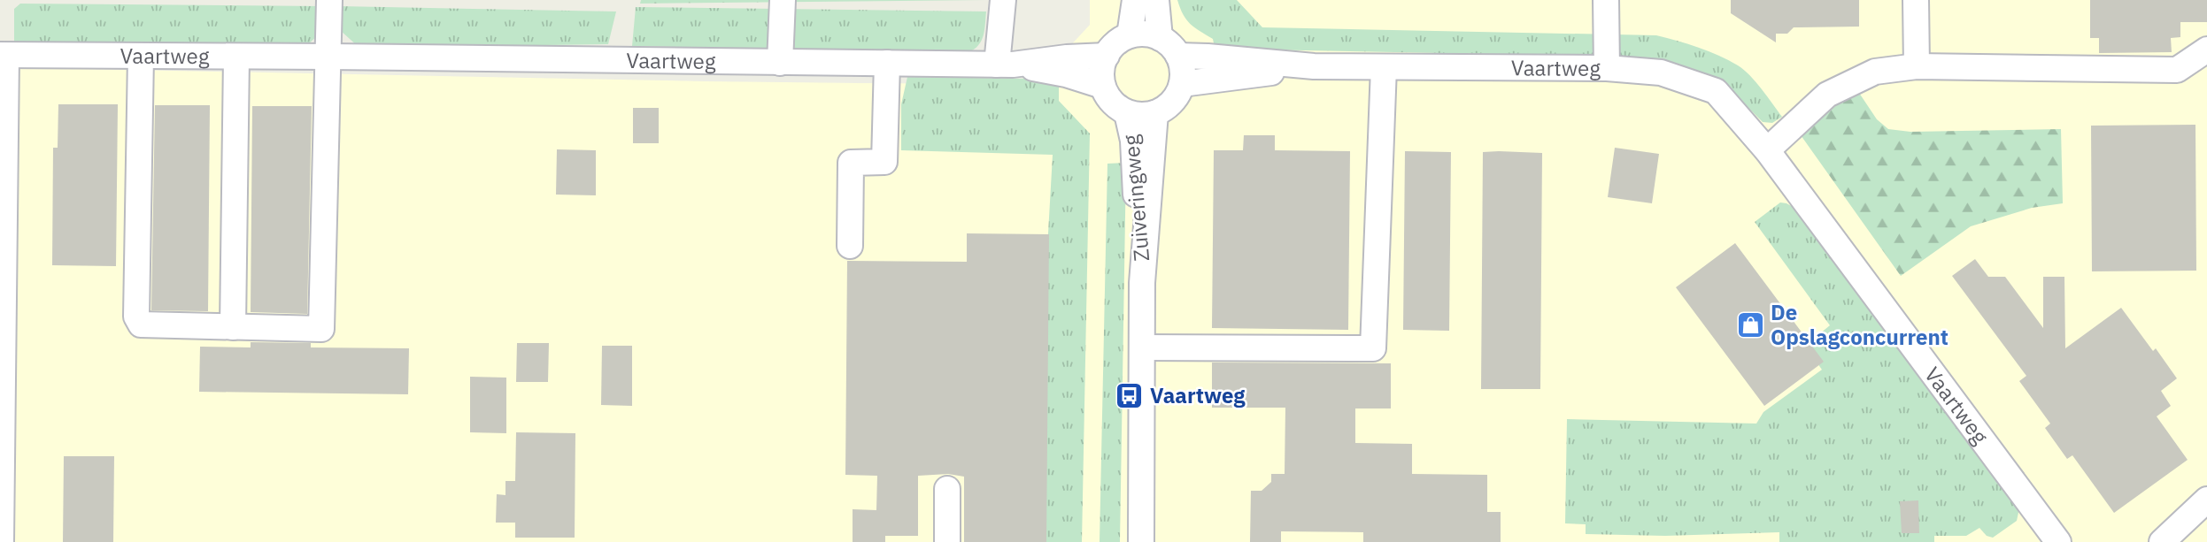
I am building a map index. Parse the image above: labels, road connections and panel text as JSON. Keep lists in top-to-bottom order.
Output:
{
  "streets": {
    "street": ["Vaartweg", "Zuiveringweg"]
  },
  "crossings": [
    ["Vaartweg", "Zuiveringweg"]
  ],
  "places": {
    "shop": ["De Opslagconcurrent"],
    "bus stop": ["Vaartweg"]
  }
}
